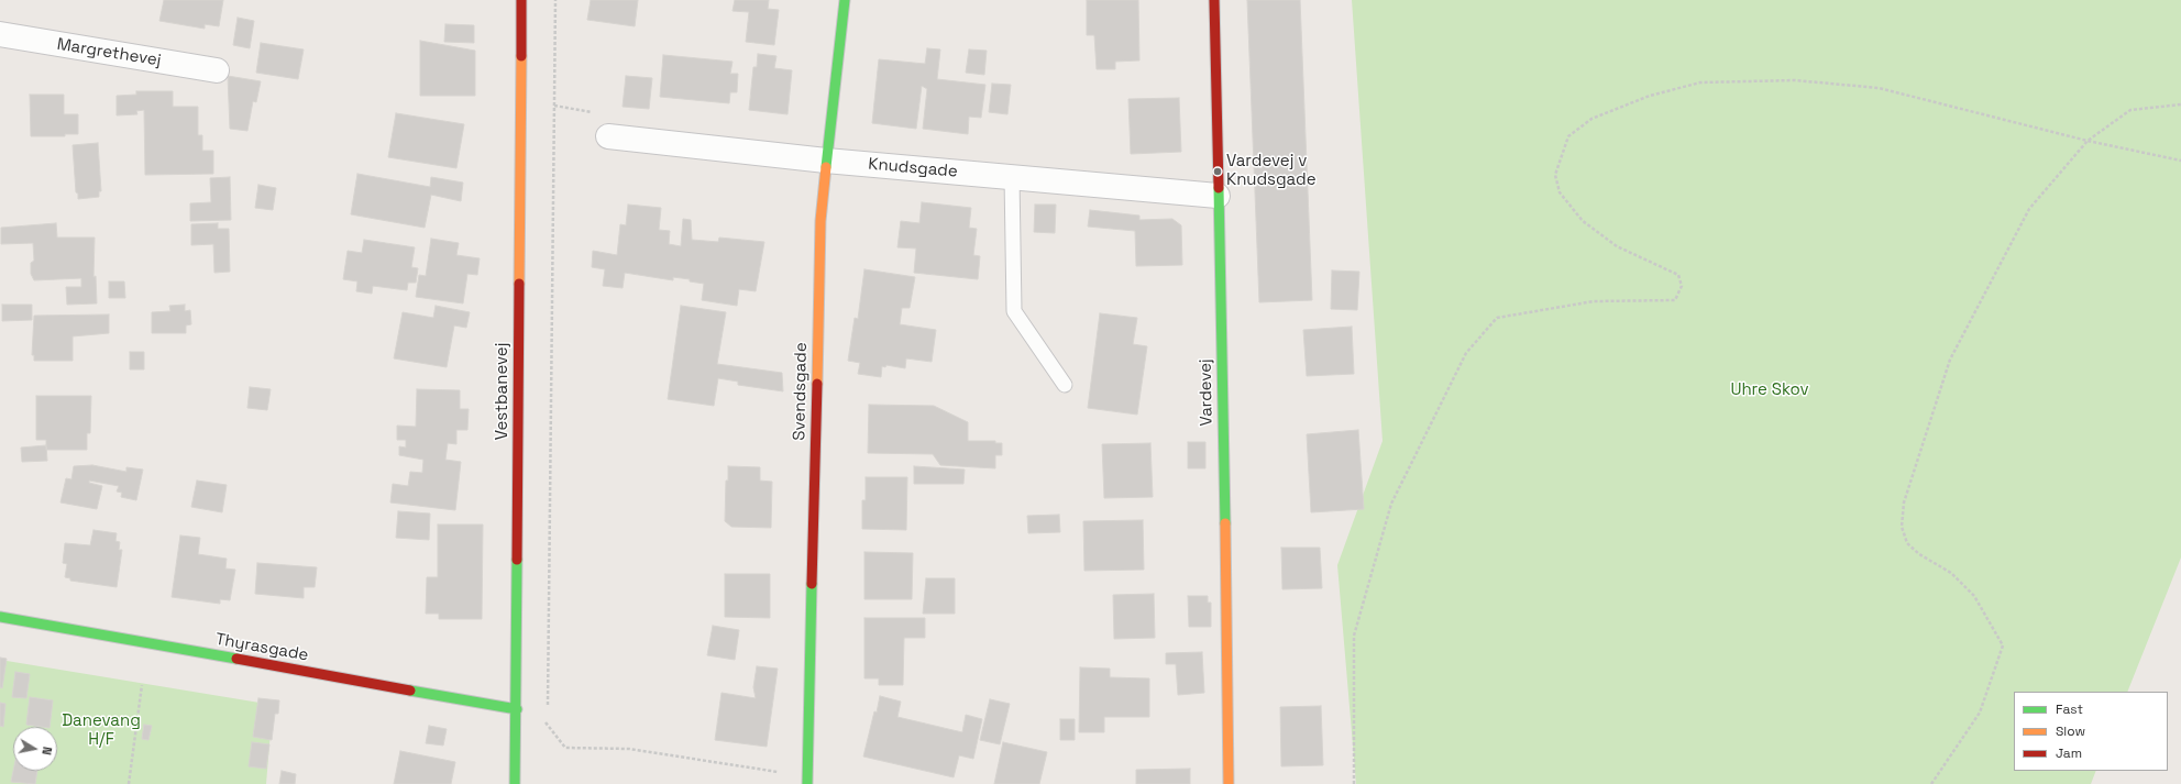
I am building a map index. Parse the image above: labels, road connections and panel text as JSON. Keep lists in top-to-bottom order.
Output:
{
  "streets": {
    "street": [
      "Margrethevej",
      "Knudsgade",
      "Vestbanevej",
      "Svendsgade",
      "Vardevej",
      "Thyrasgade"
    ]
  },
  "crossings": [
    ["Knudsgade", "Svendsgade"],
    ["Knudsgade", "Vardevej"],
    ["Vestbanevej", "Thyrasgade"]
  ],
  "parks": ["Uhre Skov", "Danevang H/F"],
  "places": ["Vardevej v Knudsgade"],
  "legend": ["Fast", "Slow", "Jam"],
  "north": "right"
}
